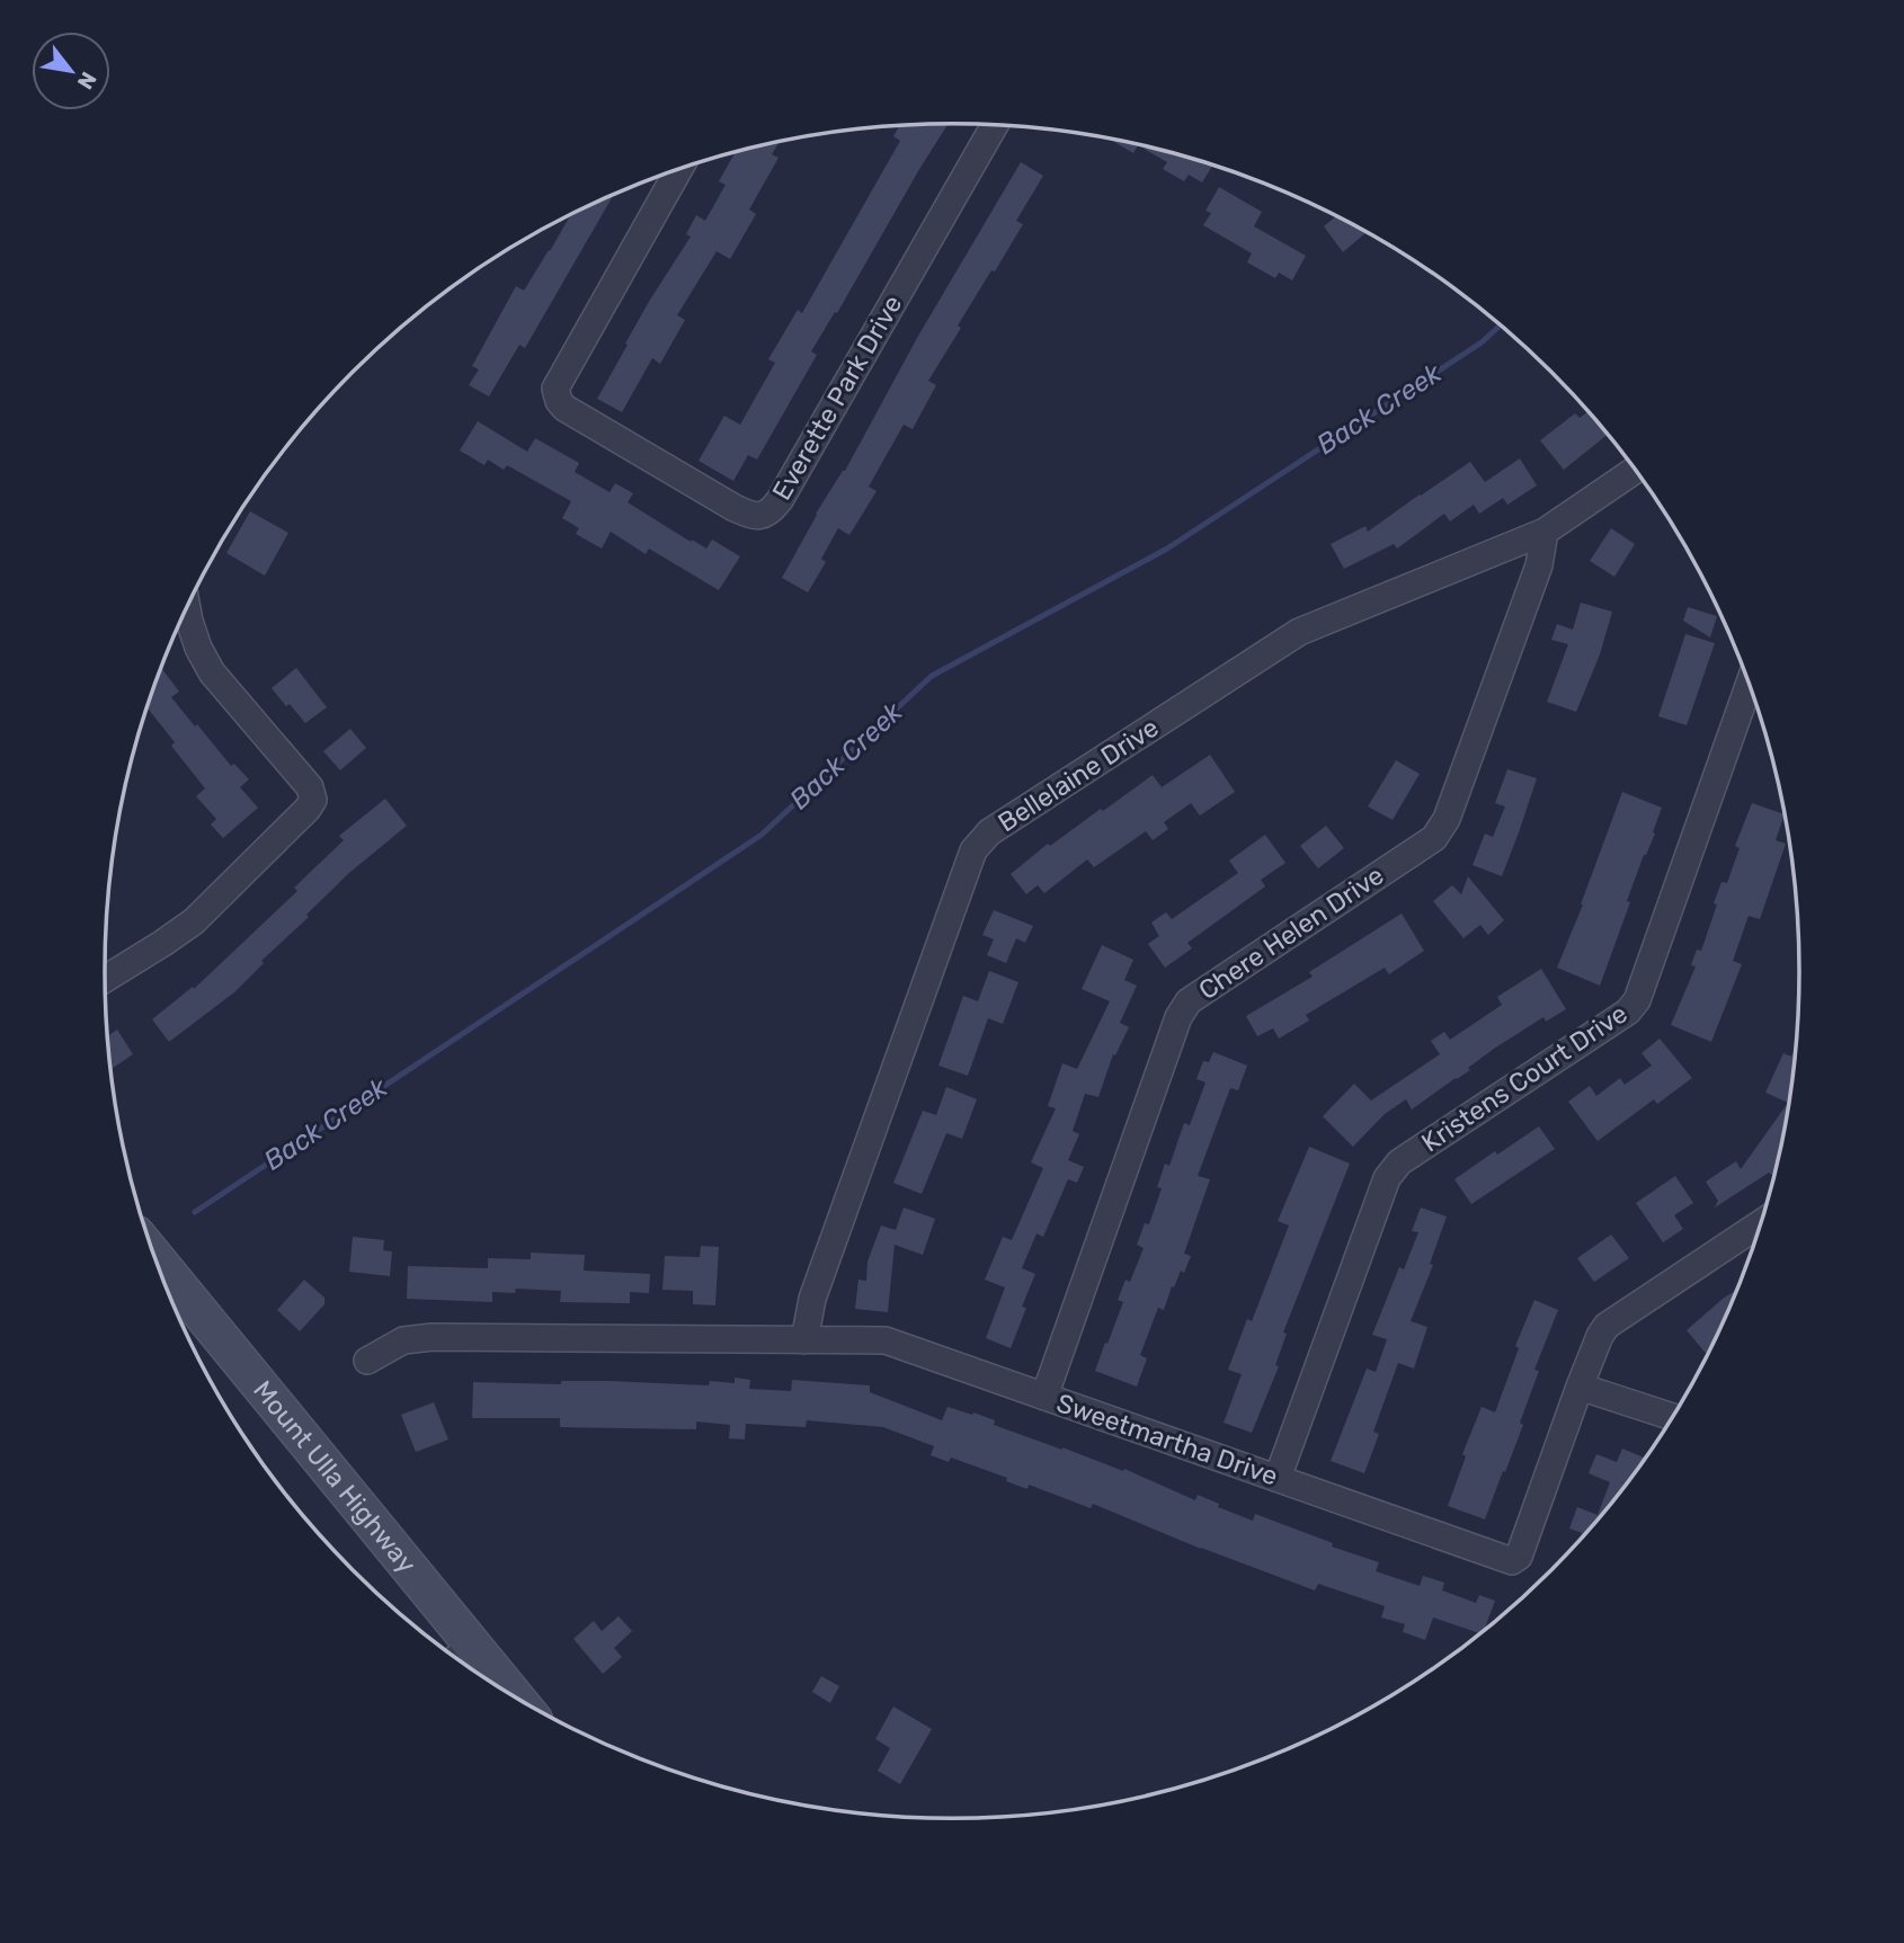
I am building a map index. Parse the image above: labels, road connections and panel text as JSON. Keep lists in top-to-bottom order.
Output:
{
  "streets": {
    "main road": ["Mount Ulla Highway"],
    "street": [
      "Everette Park Drive",
      "Bellelaine Drive",
      "Chere Helen Drive",
      "Kristens Court Drive",
      "Sweetmartha Drive"
    ]
  },
  "crossings": [
    ["Bellelaine Drive", "Chere Helen Drive"],
    ["Bellelaine Drive", "Sweetmartha Drive"],
    ["Chere Helen Drive", "Sweetmartha Drive"],
    ["Kristens Court Drive", "Sweetmartha Drive"]
  ],
  "water": ["Back Creek"],
  "north": "bottom right"
}
